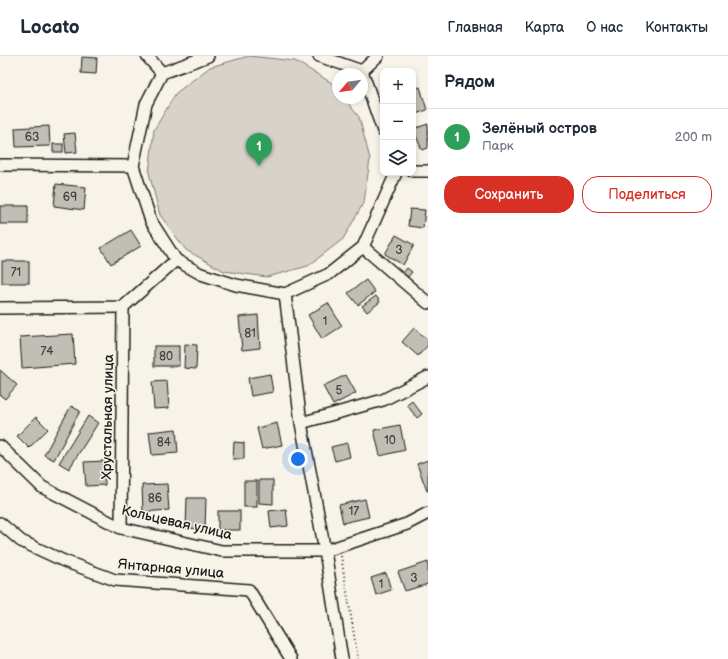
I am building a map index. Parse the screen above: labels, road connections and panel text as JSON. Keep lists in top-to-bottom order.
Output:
{
  "streets": {
    "street": ["Хрустальная улица", "Кольцевая улица", "Янтарная улица"]
  },
  "crossings": [
    ["Хрустальная улица", "Кольцевая улица"]
  ],
  "house_numbers": [
    "63",
    "69",
    "3",
    "71",
    "1",
    "81",
    "74",
    "80",
    "5",
    "10",
    "84",
    "86",
    "17",
    "3",
    "1"
  ],
  "north": "bottom left",
  "page": {
    "header": "Locato",
    "nav": [
      "Главная",
      "Карта",
      "О нас",
      "Контакты"
    ],
    "heading": "Рядом",
    "map_buttons": ["+", "−"],
    "list": [
      {
        "mark": "1",
        "name": "Зелёный остров",
        "note": "Парк",
        "value": "200 m"
      }
    ],
    "pins": "1",
    "buttons": ["Сохранить", "Поделиться"]
  }
}
